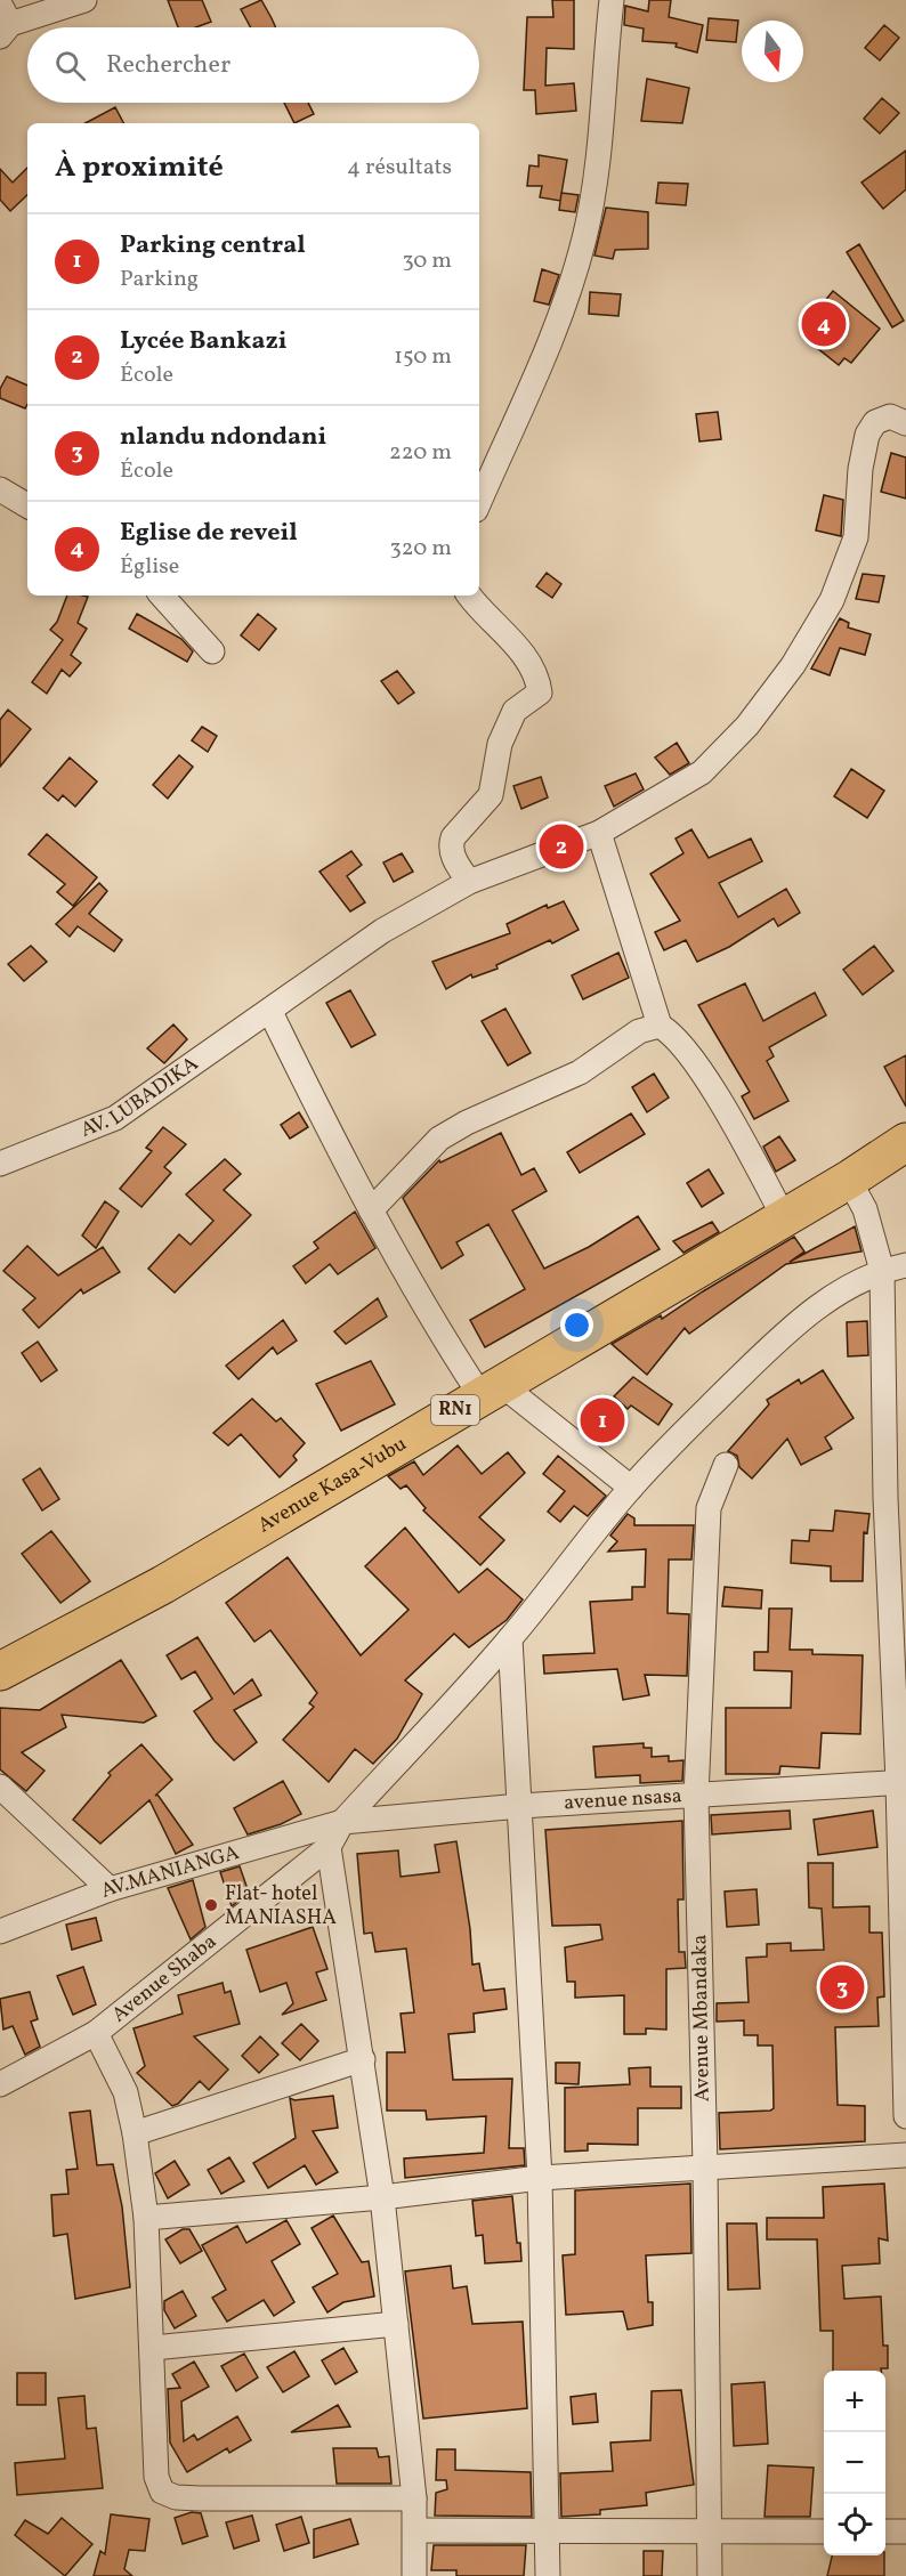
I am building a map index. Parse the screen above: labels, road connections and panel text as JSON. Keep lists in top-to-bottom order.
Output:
{
  "streets": {
    "highway": ["RN1", "Avenue Kasa-Vubu"],
    "street": [
      "AV. LUBADIKA",
      "avenue nsasa",
      "AV.MANIANGA",
      "Avenue Shaba",
      "Avenue Mbandaka"
    ]
  },
  "crossings": [
    ["avenue nsasa", "AV.MANIANGA"],
    ["avenue nsasa", "Avenue Shaba"],
    ["avenue nsasa", "Avenue Mbandaka"],
    ["AV.MANIANGA", "Avenue Shaba"]
  ],
  "places": ["Flat- hotel MANIASHA"],
  "north": "bottom",
  "page": {
    "search": "Rechercher",
    "heading": ["À proximité", "4 résultats"],
    "list": [
      {
        "mark": "1",
        "name": "Parking central",
        "note": "Parking",
        "value": "30 m"
      },
      {
        "mark": "2",
        "name": "Lycée Bankazi",
        "note": "École",
        "value": "150 m"
      },
      {
        "mark": "3",
        "name": "nlandu ndondani",
        "note": "École",
        "value": "220 m"
      },
      {
        "mark": "4",
        "name": "Eglise de reveil",
        "note": "Église",
        "value": "320 m"
      }
    ],
    "pins": [
      "4",
      "2",
      "1",
      "3"
    ],
    "map_buttons": ["+", "−"]
  }
}
